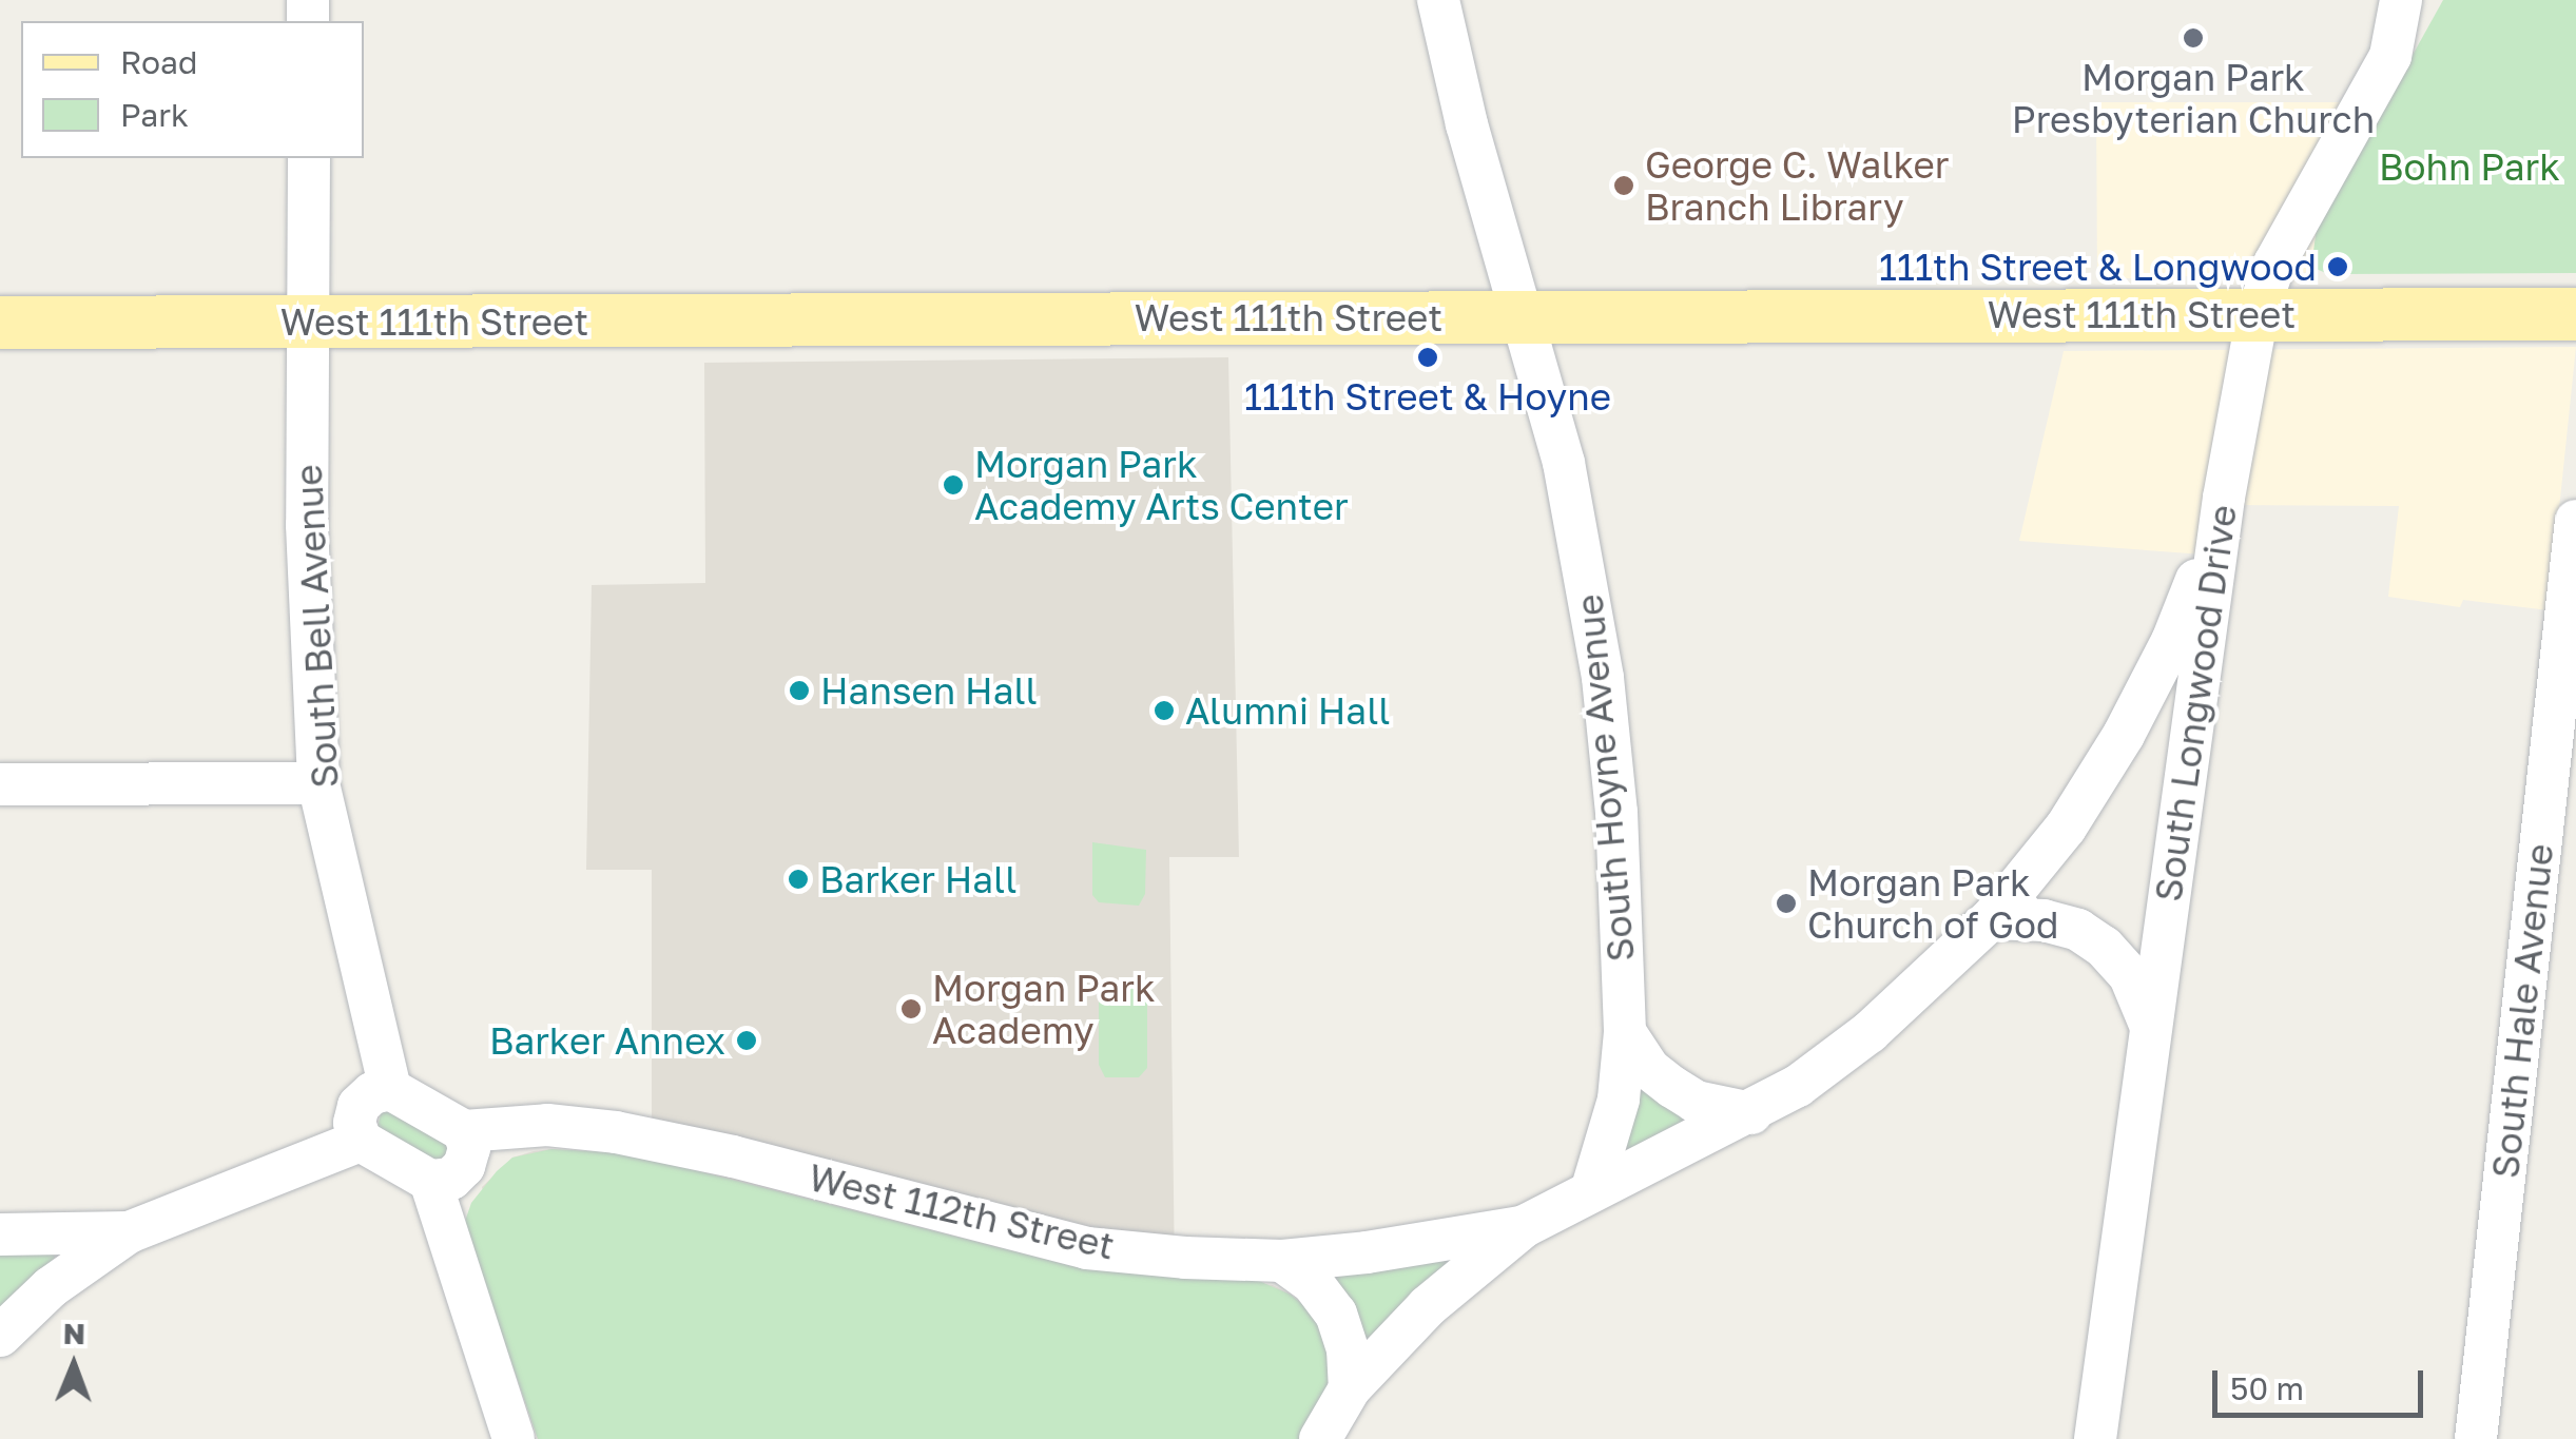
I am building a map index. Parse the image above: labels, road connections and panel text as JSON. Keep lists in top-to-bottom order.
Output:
{
  "streets": {
    "main road": ["West 111th Street"],
    "street": [
      "South Bell Avenue",
      "South Longwood Drive",
      "South Hoyne Avenue",
      "South Hale Avenue",
      "West 112th Street"
    ]
  },
  "crossings": [
    ["West 111th Street", "South Bell Avenue"],
    ["West 111th Street", "South Longwood Drive"],
    ["West 111th Street", "South Hoyne Avenue"]
  ],
  "parks": ["Bohn Park"],
  "places": [
    "Morgan Park Presbyterian Church",
    "George C. Walker Branch Library",
    "111th Street & Longwood",
    "111th Street & Hoyne",
    "Morgan Park Academy Arts Center",
    "Hansen Hall",
    "Alumni Hall",
    "Barker Hall",
    "Morgan Park Church of God",
    "Morgan Park Academy",
    "Barker Annex"
  ],
  "legend": ["Road", "Park"],
  "scale_bar": "50 m",
  "north": "top"
}
